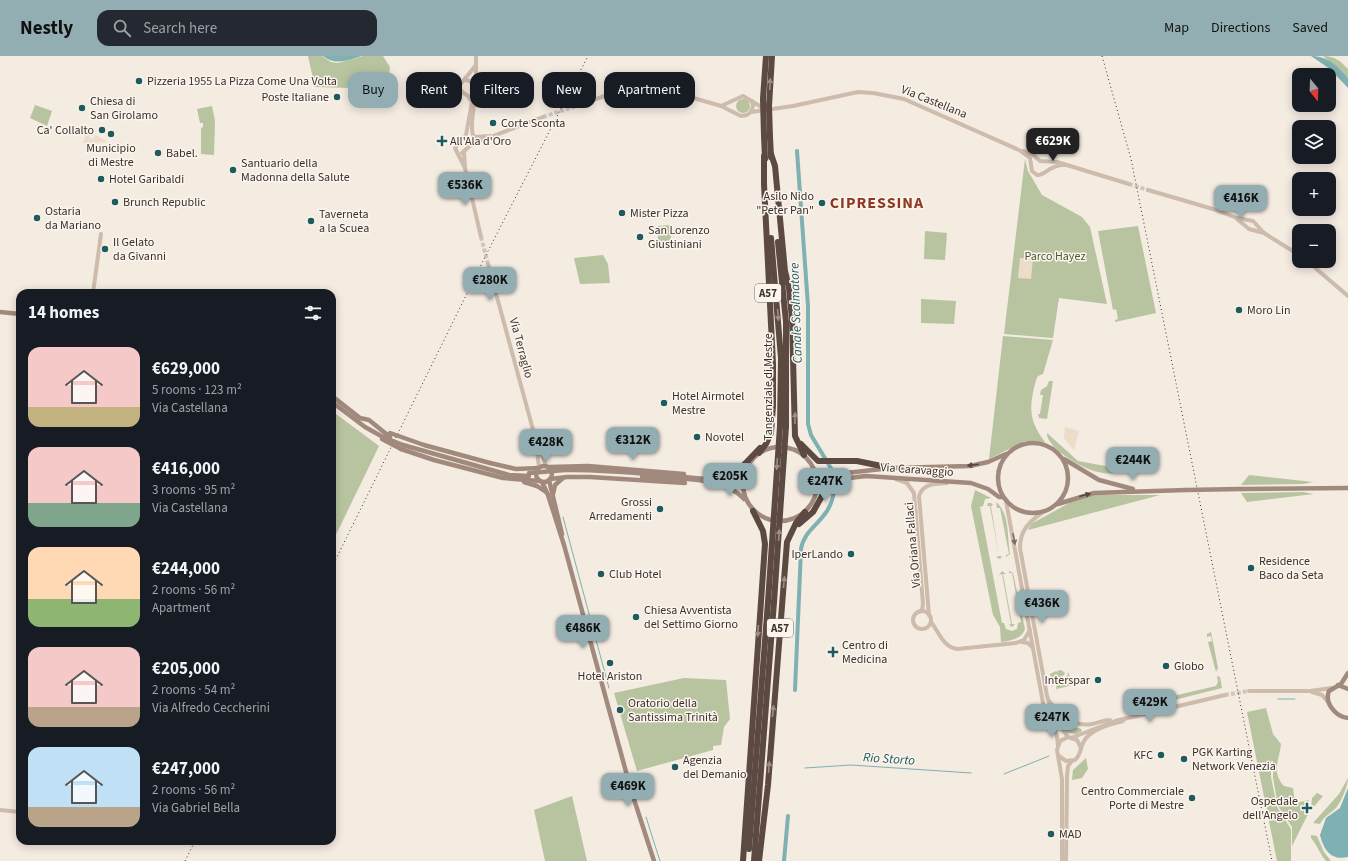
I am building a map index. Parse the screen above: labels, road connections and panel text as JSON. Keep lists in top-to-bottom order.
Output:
{
  "streets": {
    "highway": ["A57", "Tangenziale di Mestre"],
    "main road": ["Via Caravaggio"],
    "street": ["Via Castellana", "Via Terraglio", "Via Oriana Fallaci"]
  },
  "crossings": [
    ["A57", "Tangenziale di Mestre"],
    ["A57", "Via Caravaggio"],
    ["Via Caravaggio", "Via Oriana Fallaci"]
  ],
  "districts": ["CIPRESSINA"],
  "water": ["Canale Scolmatore", "Rio Storto"],
  "parks": ["Parco Hayez"],
  "places": {
    "other": [
      "Pizzeria 1955 La Pizza Come Una Volta",
      "Poste Italiane",
      "Chiesa di San Girolamo",
      "Corte Sconta",
      "Ca' Collalto",
      "Municipio di Mestre",
      "Babel.",
      "Santuario della Madonna della Salute",
      "Hotel Garibaldi",
      "Brunch Republic",
      "Asilo Nido \"Peter Pan\"",
      "Mister Pizza",
      "Ostaria da Mariano",
      "Taverneta a la Scuea",
      "San Lorenzo Giustiniani",
      "Il Gelato da Givanni",
      "Moro Lin",
      "Hotel Airmotel Mestre",
      "Novotel",
      "Grossi Arredamenti",
      "IperLando",
      "Residence Baco da Seta",
      "Club Hotel",
      "Chiesa Avventista del Settimo Giorno",
      "Hotel Ariston",
      "Globo",
      "Interspar",
      "Oratorio della Santissima Trinità",
      "KFC",
      "PGK Karting Network Venezia",
      "Agenzia del Demanio",
      "Centro Commerciale Porte di Mestre",
      "MAD"
    ],
    "health": ["All'Ala d'Oro", "Centro di Medicina", "Ospedale dell'Angelo"]
  },
  "north": "bottom",
  "page": {
    "header": "Nestly",
    "search": "Search here",
    "nav": ["Map", "Directions", "Saved"],
    "map_buttons": ["+", "−"],
    "chip": [
      "Buy",
      "Rent",
      "Filters",
      "New",
      "Apartment"
    ],
    "price": [
      "€629K",
      "€536K",
      "€416K",
      "€280K",
      "€312K",
      "€428K",
      "€244K",
      "€205K",
      "€247K",
      "€436K",
      "€486K",
      "€429K",
      "€247K",
      "€469K"
    ],
    "heading": "14 homes",
    "list": [
      {
        "name": "€629,000",
        "note": "5 rooms · 123 m² · Via Castellana"
      },
      {
        "name": "€416,000",
        "note": "3 rooms · 95 m² · Via Castellana"
      },
      {
        "name": "€244,000",
        "note": "2 rooms · 56 m² · Apartment"
      },
      {
        "name": "€205,000",
        "note": "2 rooms · 54 m² · Via Alfredo Ceccherini"
      },
      {
        "name": "€247,000",
        "note": "2 rooms · 56 m² · Via Gabriel Bella"
      }
    ]
  }
}
